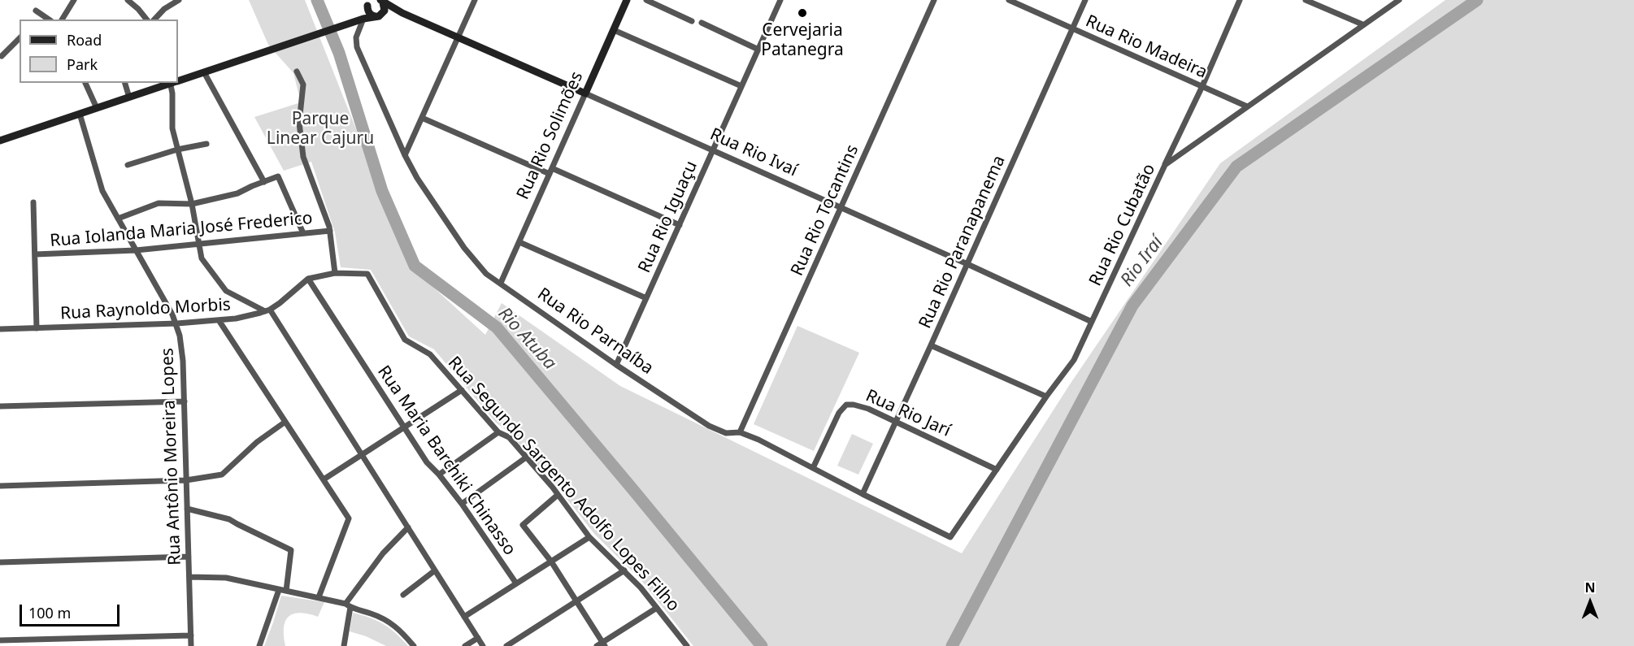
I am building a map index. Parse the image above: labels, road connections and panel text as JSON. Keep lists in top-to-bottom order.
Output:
{
  "streets": {
    "street": [
      "Rua Rio Madeira",
      "Rua Rio Solimões",
      "Rua Rio Ivaí",
      "Rua Rio Tocantins",
      "Rua Rio Iguaçu",
      "Rua Rio Cubatão",
      "Rua Iolanda Maria José Frederico",
      "Rua Rio Paranapanema",
      "Rua Raynoldo Morbis",
      "Rua Rio Parnaíba",
      "Rua Rio Jarí",
      "Rua Antônio Moreira Lopes",
      "Rua Maria Barchiki Chinasso",
      "Rua Segundo Sargento Adolfo Lopes Filho"
    ]
  },
  "crossings": [
    ["Rua Rio Madeira", "Rua Rio Cubatão"],
    ["Rua Rio Madeira", "Rua Rio Paranapanema"],
    ["Rua Rio Solimões", "Rua Rio Ivaí"],
    ["Rua Rio Solimões", "Rua Rio Parnaíba"],
    ["Rua Rio Ivaí", "Rua Rio Tocantins"],
    ["Rua Rio Ivaí", "Rua Rio Iguaçu"],
    ["Rua Rio Ivaí", "Rua Rio Cubatão"],
    ["Rua Rio Ivaí", "Rua Rio Paranapanema"],
    ["Rua Rio Ivaí", "Rua Rio Parnaíba"],
    ["Rua Rio Ivaí", "Rua Antônio Moreira Lopes"],
    ["Rua Rio Tocantins", "Rua Rio Parnaíba"],
    ["Rua Rio Iguaçu", "Rua Rio Parnaíba"],
    ["Rua Rio Cubatão", "Rua Rio Parnaíba"],
    ["Rua Rio Cubatão", "Rua Rio Jarí"],
    ["Rua Iolanda Maria José Frederico", "Rua Antônio Moreira Lopes"],
    ["Rua Rio Paranapanema", "Rua Rio Parnaíba"],
    ["Rua Rio Paranapanema", "Rua Rio Jarí"],
    ["Rua Raynoldo Morbis", "Rua Antônio Moreira Lopes"],
    ["Rua Raynoldo Morbis", "Rua Maria Barchiki Chinasso"],
    ["Rua Rio Parnaíba", "Rua Rio Jarí"]
  ],
  "water": ["Rio Iraí", "Rio Atuba"],
  "parks": ["Parque Linear Cajuru"],
  "places": ["Cervejaria Patanegra"],
  "legend": ["Road", "Park"],
  "scale_bar": "100 m",
  "north": "top"
}
